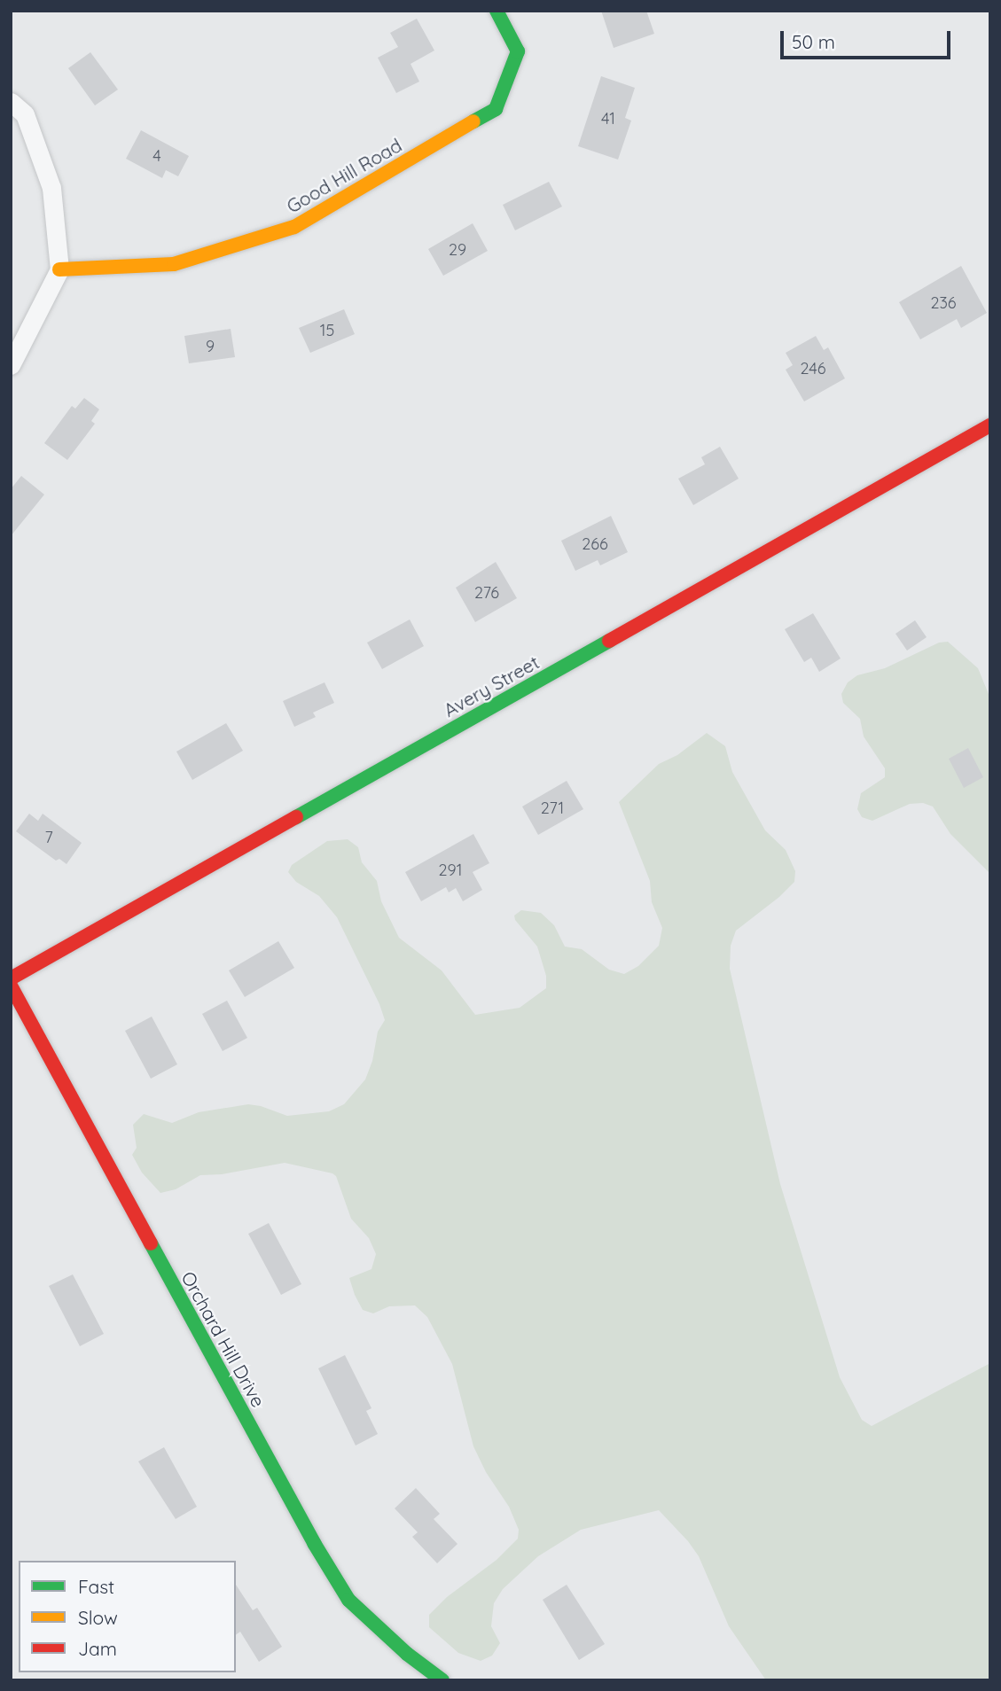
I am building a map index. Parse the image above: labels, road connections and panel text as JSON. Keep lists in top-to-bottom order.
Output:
{
  "streets": {
    "street": ["Good Hill Road", "Avery Street", "Orchard Hill Drive"]
  },
  "house_numbers": [
    "41",
    "4",
    "29",
    "236",
    "15",
    "9",
    "246",
    "266",
    "276",
    "271",
    "7",
    "291"
  ],
  "legend": ["Fast", "Slow", "Jam"],
  "scale_bar": "50 m"
}
